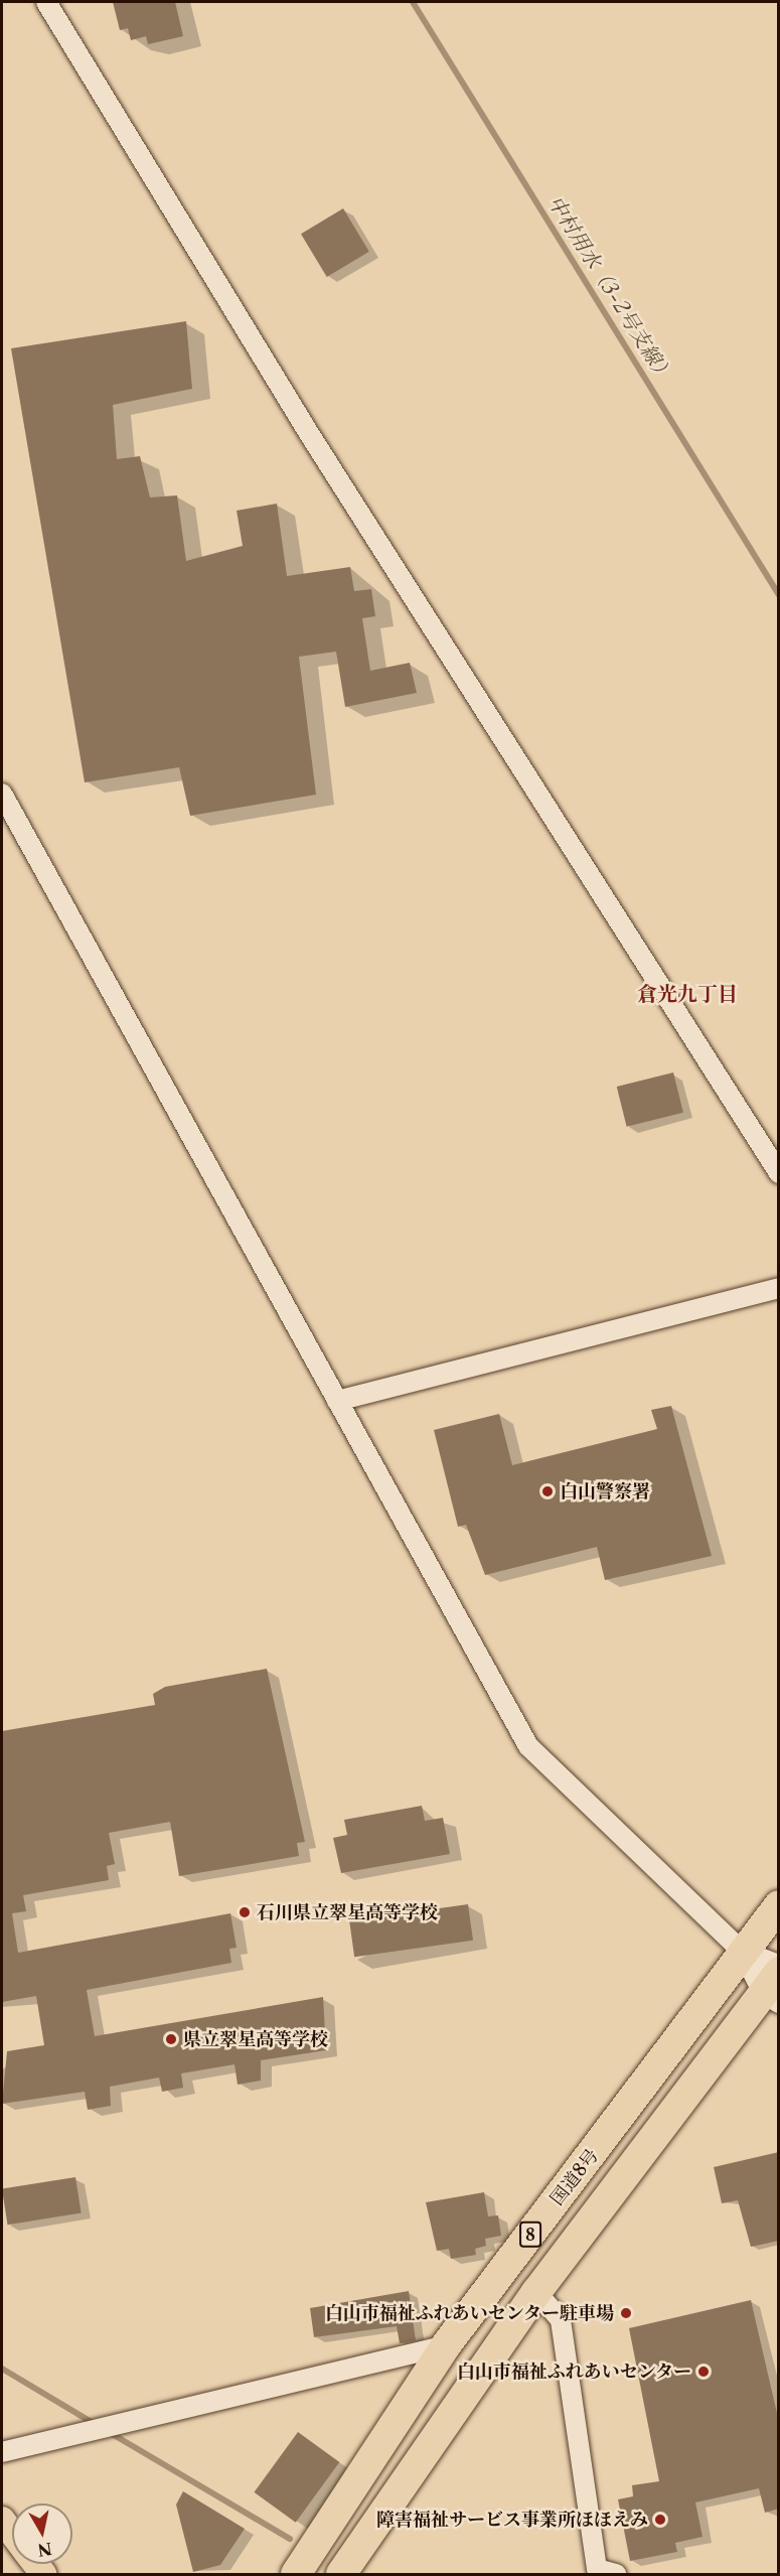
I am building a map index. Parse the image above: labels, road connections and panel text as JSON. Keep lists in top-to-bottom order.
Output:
{
  "streets": {
    "highway": ["国道8号", "8"]
  },
  "districts": ["倉光九丁目"],
  "water": ["中村用水（3-2号支線）"],
  "places": [
    "白山警察署",
    "石川県立翠星高等学校",
    "県立翠星高等学校",
    "白山市福祉ふれあいセンター駐車場",
    "白山市福祉ふれあいセンター",
    "障害福祉サービス事業所ほほえみ"
  ],
  "north": "bottom"
}
